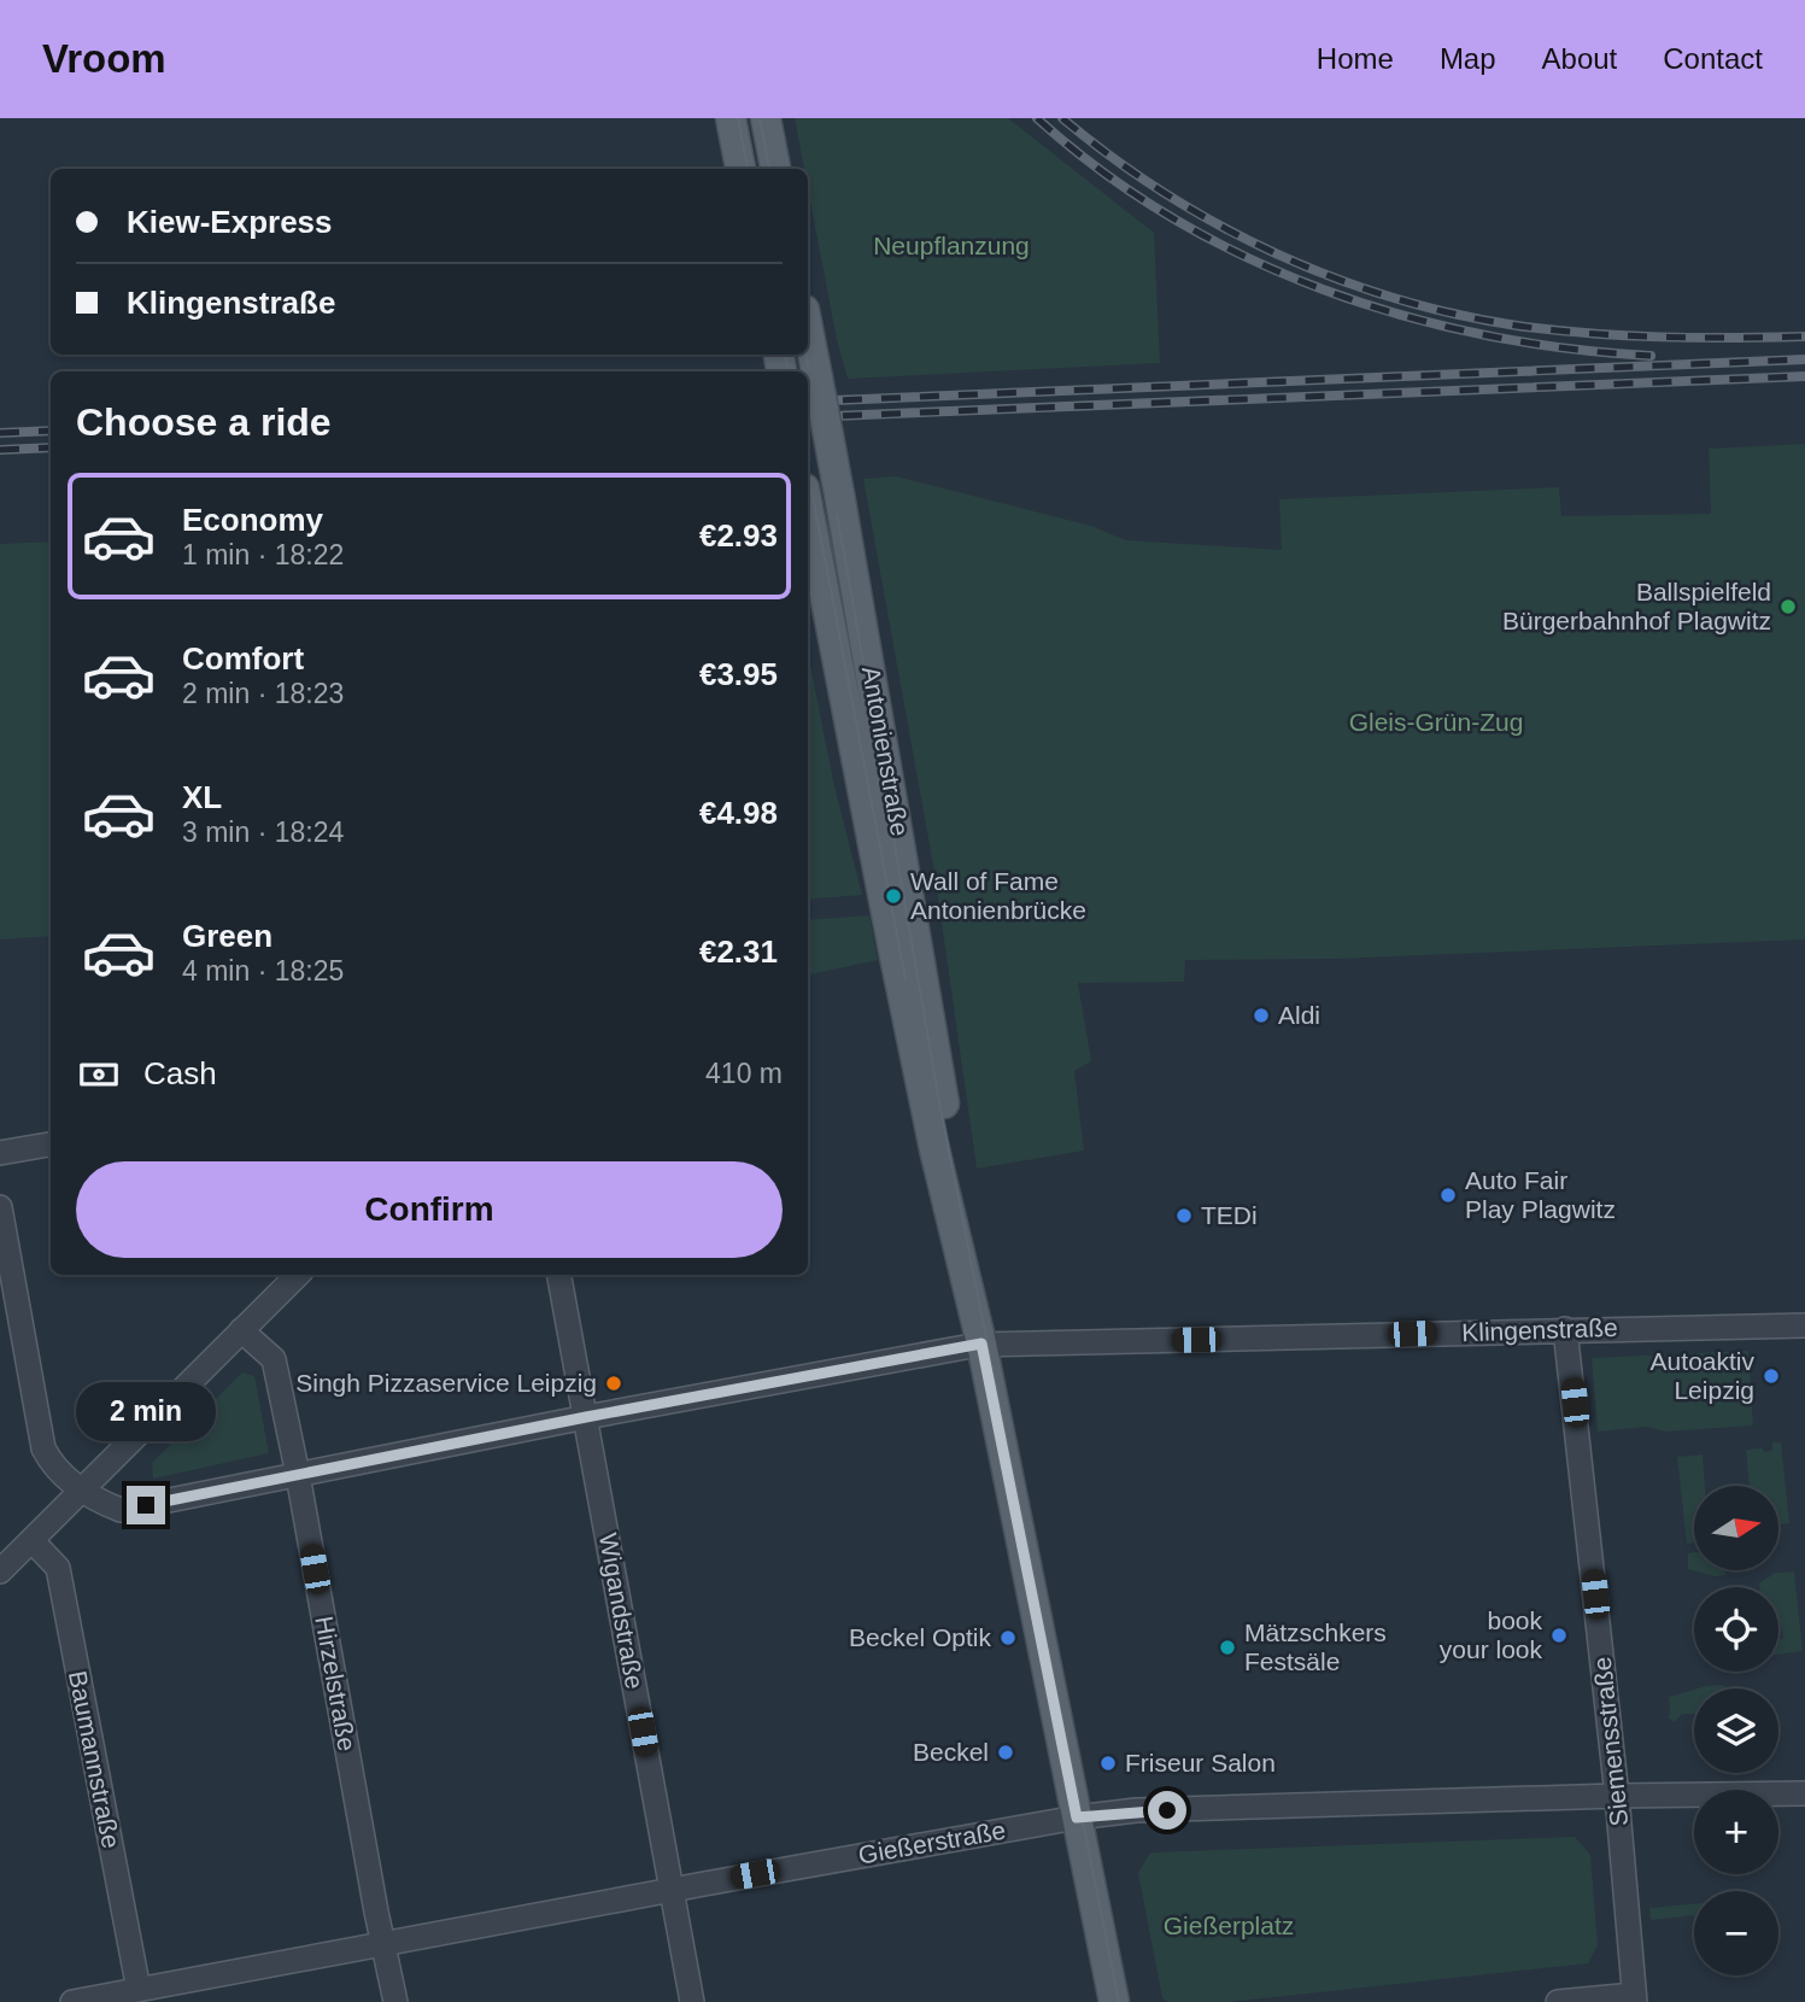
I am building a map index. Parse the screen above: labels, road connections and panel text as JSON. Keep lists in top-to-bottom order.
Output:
{
  "streets": {
    "main road": ["Antonienstraße"],
    "street": [
      "Klingenstraße",
      "Wigandstraße",
      "Hirzelstraße",
      "Siemensstraße",
      "Baumannstraße",
      "Gießerstraße"
    ]
  },
  "crossings": [
    ["Antonienstraße", "Klingenstraße"],
    ["Antonienstraße", "Gießerstraße"],
    ["Klingenstraße", "Wigandstraße"],
    ["Klingenstraße", "Hirzelstraße"],
    ["Klingenstraße", "Siemensstraße"],
    ["Wigandstraße", "Gießerstraße"],
    ["Hirzelstraße", "Gießerstraße"],
    ["Siemensstraße", "Gießerstraße"],
    ["Baumannstraße", "Gießerstraße"]
  ],
  "parks": ["Neupflanzung", "Gleis-Grün-Zug", "Gießerplatz"],
  "places": [
    "Ballspielfeld Bürgerbahnhof Plagwitz",
    "Wall of Fame Antonienbrücke",
    "Aldi",
    "Auto Fair Play Plagwitz",
    "TEDi",
    "Autoaktiv Leipzig",
    "Singh Pizzaservice Leipzig",
    "book your look",
    "Beckel Optik",
    "Mätzschkers Festsäle",
    "Beckel",
    "Friseur Salon"
  ],
  "north": "right",
  "page": {
    "header": "Vroom",
    "nav": [
      "Home",
      "Map",
      "About",
      "Contact"
    ],
    "banner": ["Kiew-Express", "Klingenstraße"],
    "heading": "Choose a ride",
    "list": [
      {
        "name": "Economy",
        "note": "1 min · 18:22",
        "value": "€2.93"
      },
      {
        "name": "Comfort",
        "note": "2 min · 18:23",
        "value": "€3.95"
      },
      {
        "name": "XL",
        "note": "3 min · 18:24",
        "value": "€4.98"
      },
      {
        "name": "Green",
        "note": "4 min · 18:25",
        "value": "€2.31"
      }
    ],
    "pay": ["Cash", "410 m"],
    "buttons": "Confirm",
    "bubble": "2 min",
    "map_buttons": ["+", "−"]
  }
}
